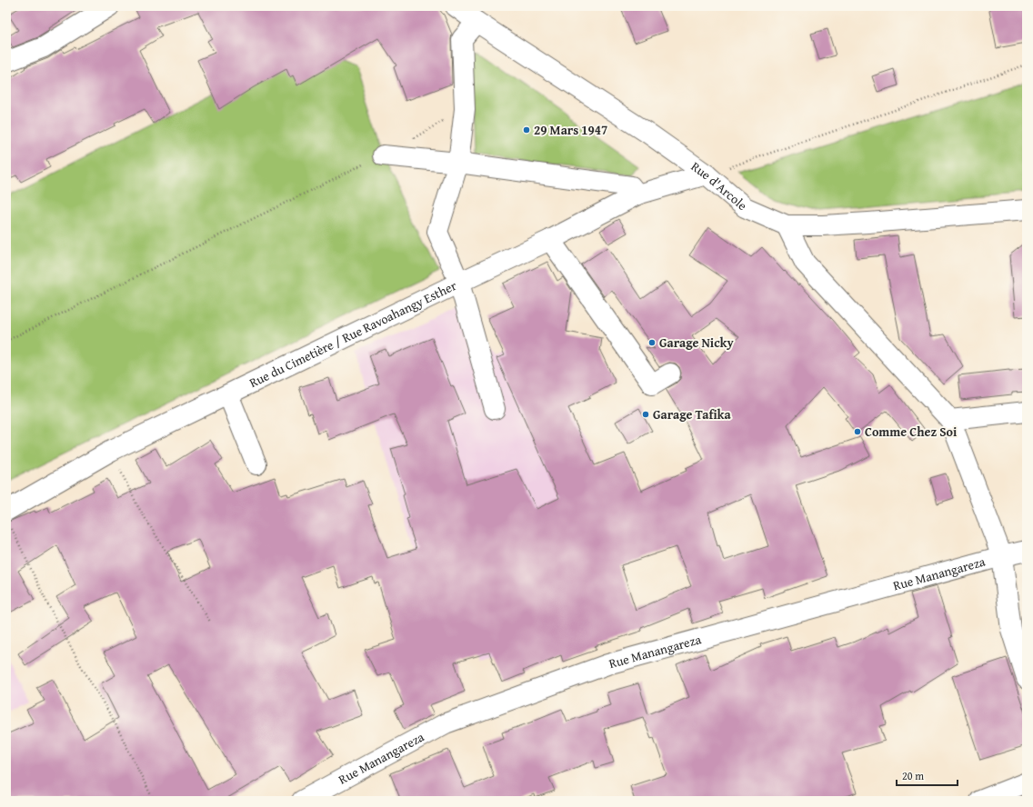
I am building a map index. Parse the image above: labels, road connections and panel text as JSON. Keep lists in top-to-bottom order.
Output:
{
  "streets": {
    "street": ["Rue d'Arcole", "Rue du Cimetière / Rue Ravoahangy Esther", "Rue Manangareza"]
  },
  "crossings": [
    ["Rue d'Arcole", "Rue du Cimetière / Rue Ravoahangy Esther"]
  ],
  "places": [
    "29 Mars 1947",
    "Garage Nicky",
    "Garage Tafika",
    "Comme Chez Soi"
  ],
  "scale_bar": "20 m"
}
